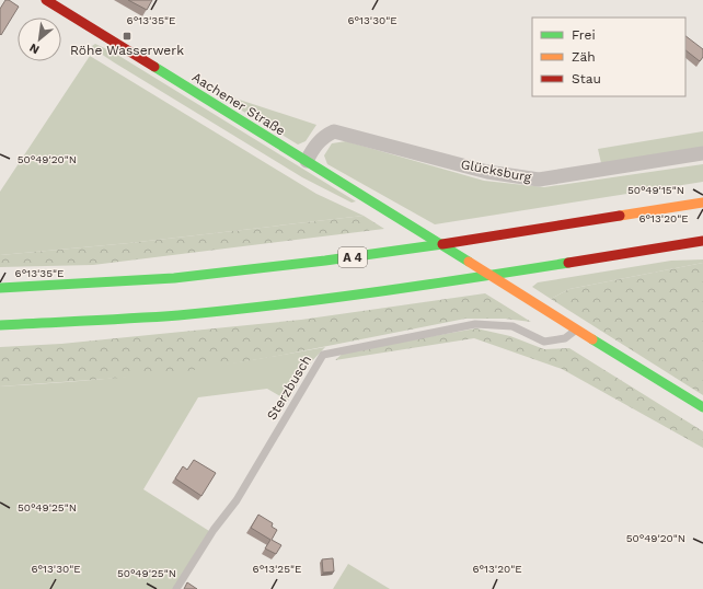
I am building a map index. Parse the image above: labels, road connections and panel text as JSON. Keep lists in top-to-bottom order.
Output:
{
  "streets": {
    "main road": ["Aachener Straße", "A 4"],
    "street": ["Glücksburg"],
    "lane": ["Sterzbusch"]
  },
  "crossings": [
    ["Aachener Straße", "Glücksburg"],
    ["Aachener Straße", "Sterzbusch"]
  ],
  "places": {
    "transit": ["Röhe Wasserwerk"]
  },
  "legend": ["Frei", "Zäh", "Stau"],
  "north": "bottom left",
  "coordinates": [
    "6°13'35\"E",
    "6°13'30\"E",
    "50°49'20\"N",
    "50°49'15\"N",
    "6°13'20\"E",
    "50°49'25\"N",
    "6°13'25\"E"
  ]
}
